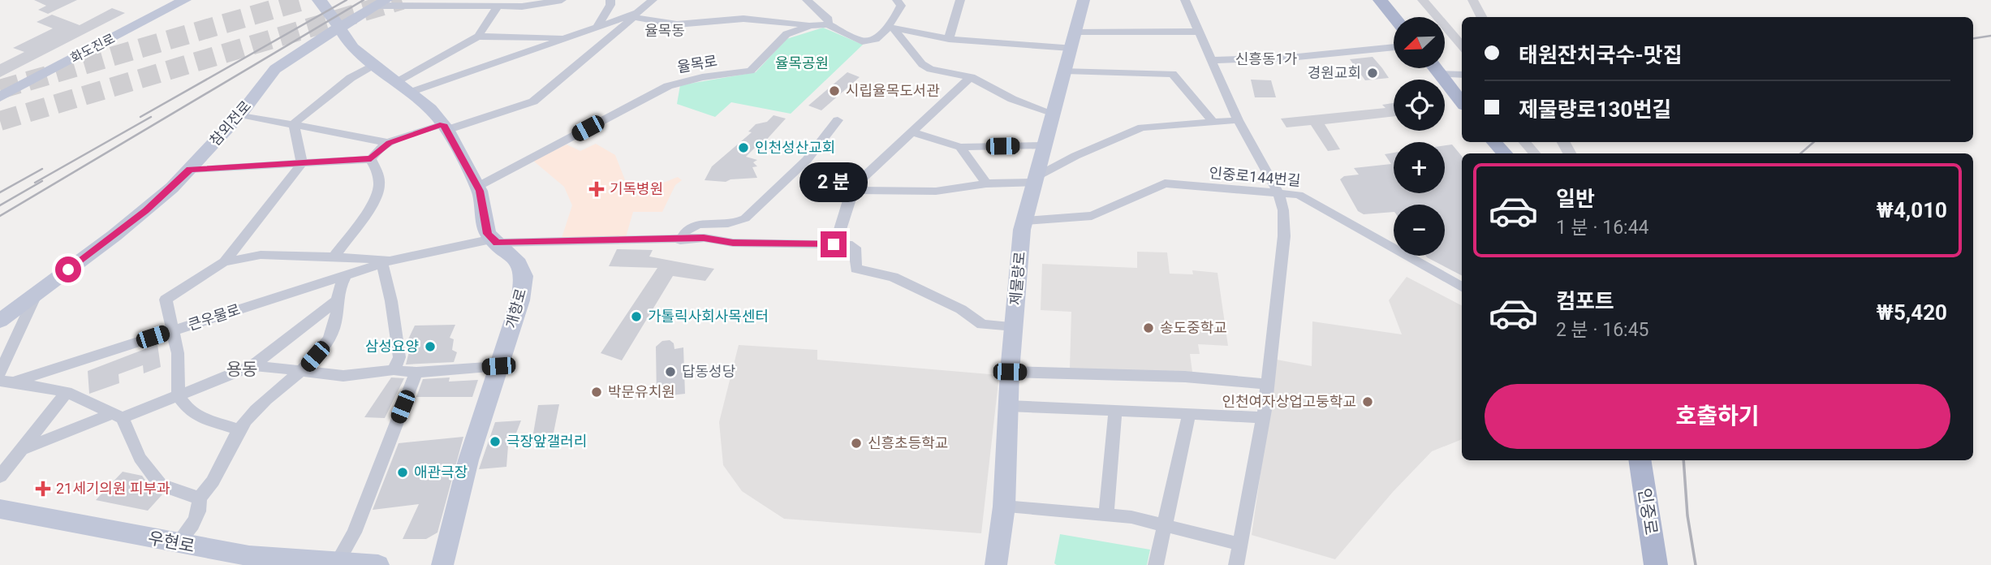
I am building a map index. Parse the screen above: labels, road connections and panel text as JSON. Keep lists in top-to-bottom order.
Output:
{
  "streets": {
    "main road": [
      "화도진로",
      "참외전로",
      "제물량로",
      "개항로",
      "인중로",
      "우현로"
    ],
    "street": ["율목로", "인중로144번길", "큰우물로"]
  },
  "crossings": [
    ["율목로", "개항로"],
    ["참외전로", "개항로"],
    ["인중로144번길", "제물량로"],
    ["개항로", "큰우물로"]
  ],
  "districts": ["율목동", "신흥동1가", "용동"],
  "parks": ["율목공원"],
  "places": {
    "other": [
      "경원교회",
      "시립율목도서관",
      "인천성산교회",
      "가톨릭사회사목센터",
      "송도중학교",
      "삼성요양",
      "답동성당",
      "박문유치원",
      "인천여자상업고둥학교",
      "극장앞갤러리",
      "신흥초등학교",
      "애관극장"
    ],
    "health": ["기독병원", "21세기의원 피부과"]
  },
  "north": "bottom left",
  "page": {
    "map_buttons": ["+", "−"],
    "banner": ["태원잔치국수-맛집", "제물량로130번길"],
    "bubble": "2 분",
    "list": [
      {
        "name": "일반",
        "note": "1 분 · 16:44",
        "value": "₩4,010"
      },
      {
        "name": "컴포트",
        "note": "2 분 · 16:45",
        "value": "₩5,420"
      }
    ],
    "buttons": "호출하기"
  }
}
